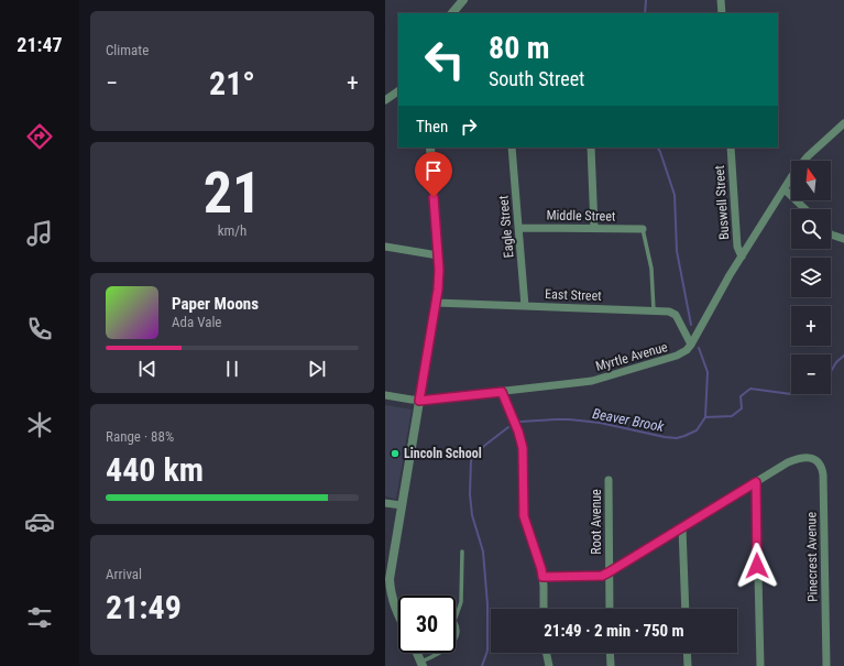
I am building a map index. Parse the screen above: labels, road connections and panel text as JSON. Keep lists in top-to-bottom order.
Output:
{
  "streets": {
    "street": [
      "Buswell Street",
      "Middle Street",
      "Eagle Street",
      "East Street",
      "Myrtle Avenue",
      "Root Avenue",
      "Pinecrest Avenue"
    ]
  },
  "crossings": [
    ["Buswell Street", "Myrtle Avenue"],
    ["Middle Street", "Eagle Street"],
    ["Eagle Street", "East Street"],
    ["East Street", "Myrtle Avenue"]
  ],
  "water": ["Beaver Brook"],
  "places": ["Lincoln School"],
  "north": "top",
  "page": {
    "tabs": "21:47",
    "tile": [
      "Climate",
      ["21", "km/h"],
      ["Range · 88%", "440 km"],
      ["Arrival", "21:49"]
    ],
    "turn": ["80 m", "South Street"],
    "heat": ["−", "21°", "+"],
    "then": "Then",
    "map_buttons": ["+", "−"],
    "song": ["Paper Moons", "Ada Vale"],
    "limit": "30",
    "trip": "21:49 · 2 min · 750 m"
  }
}
